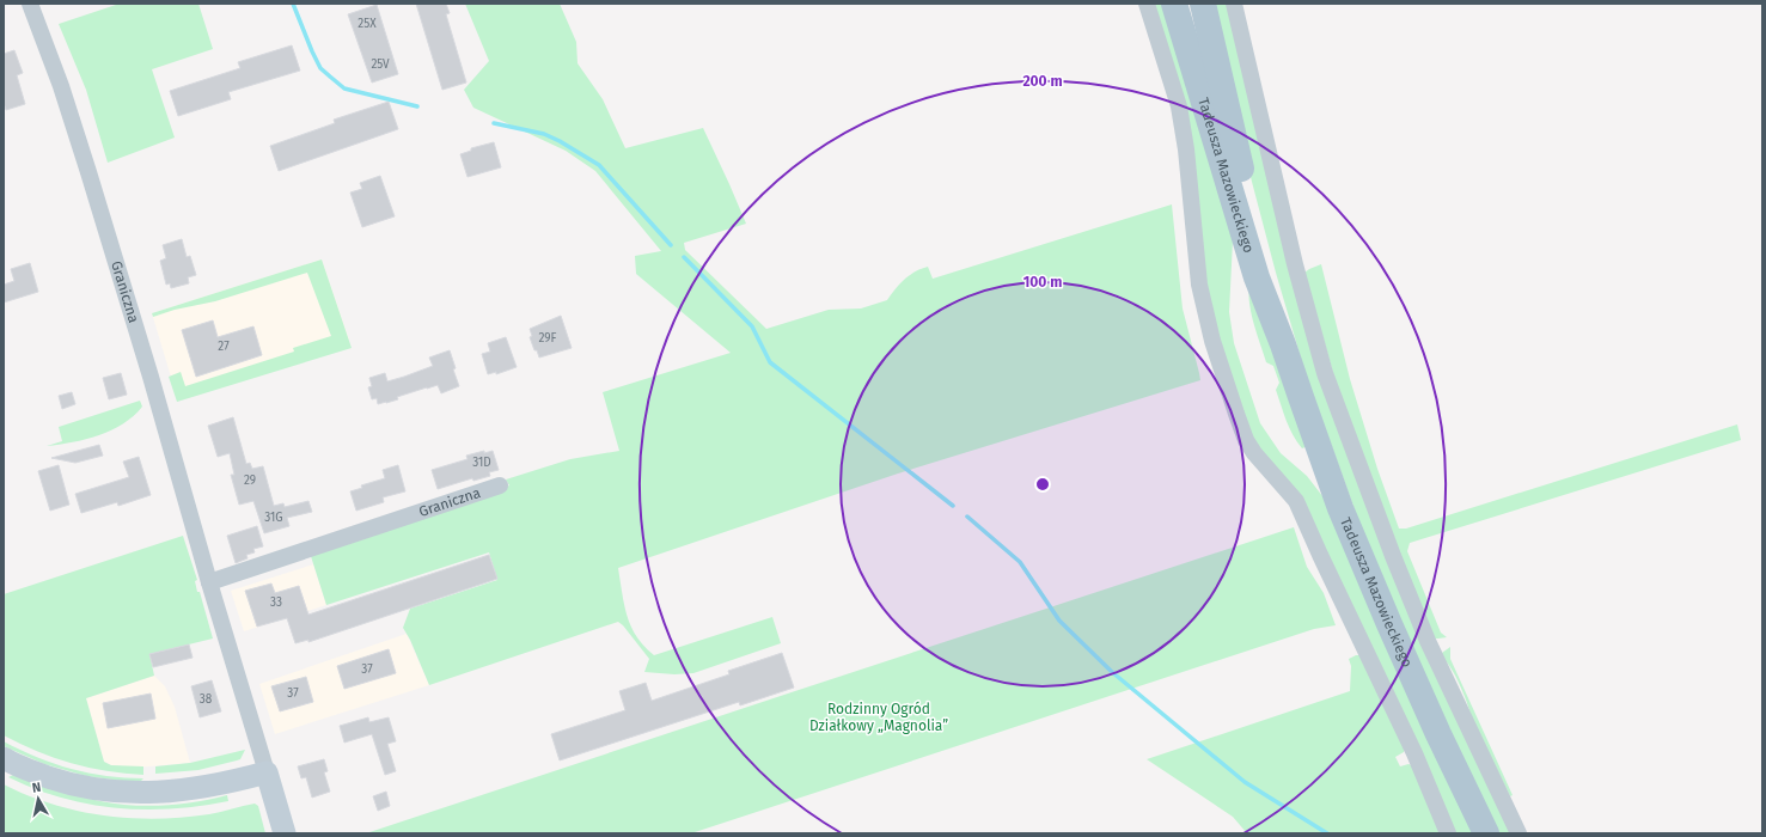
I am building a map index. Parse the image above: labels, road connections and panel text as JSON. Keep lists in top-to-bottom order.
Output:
{
  "streets": {
    "main road": ["Tadeusza Mazowieckiego"],
    "street": ["Graniczna"]
  },
  "parks": ["Rodzinny Ogród Działkowy „Magnolia”"],
  "house_numbers": [
    "25X",
    "25V",
    "29F",
    "27",
    "31D",
    "29",
    "31G",
    "33",
    "37",
    "37",
    "38"
  ],
  "north": "top",
  "rings": ["200 m", "100 m"]
}
